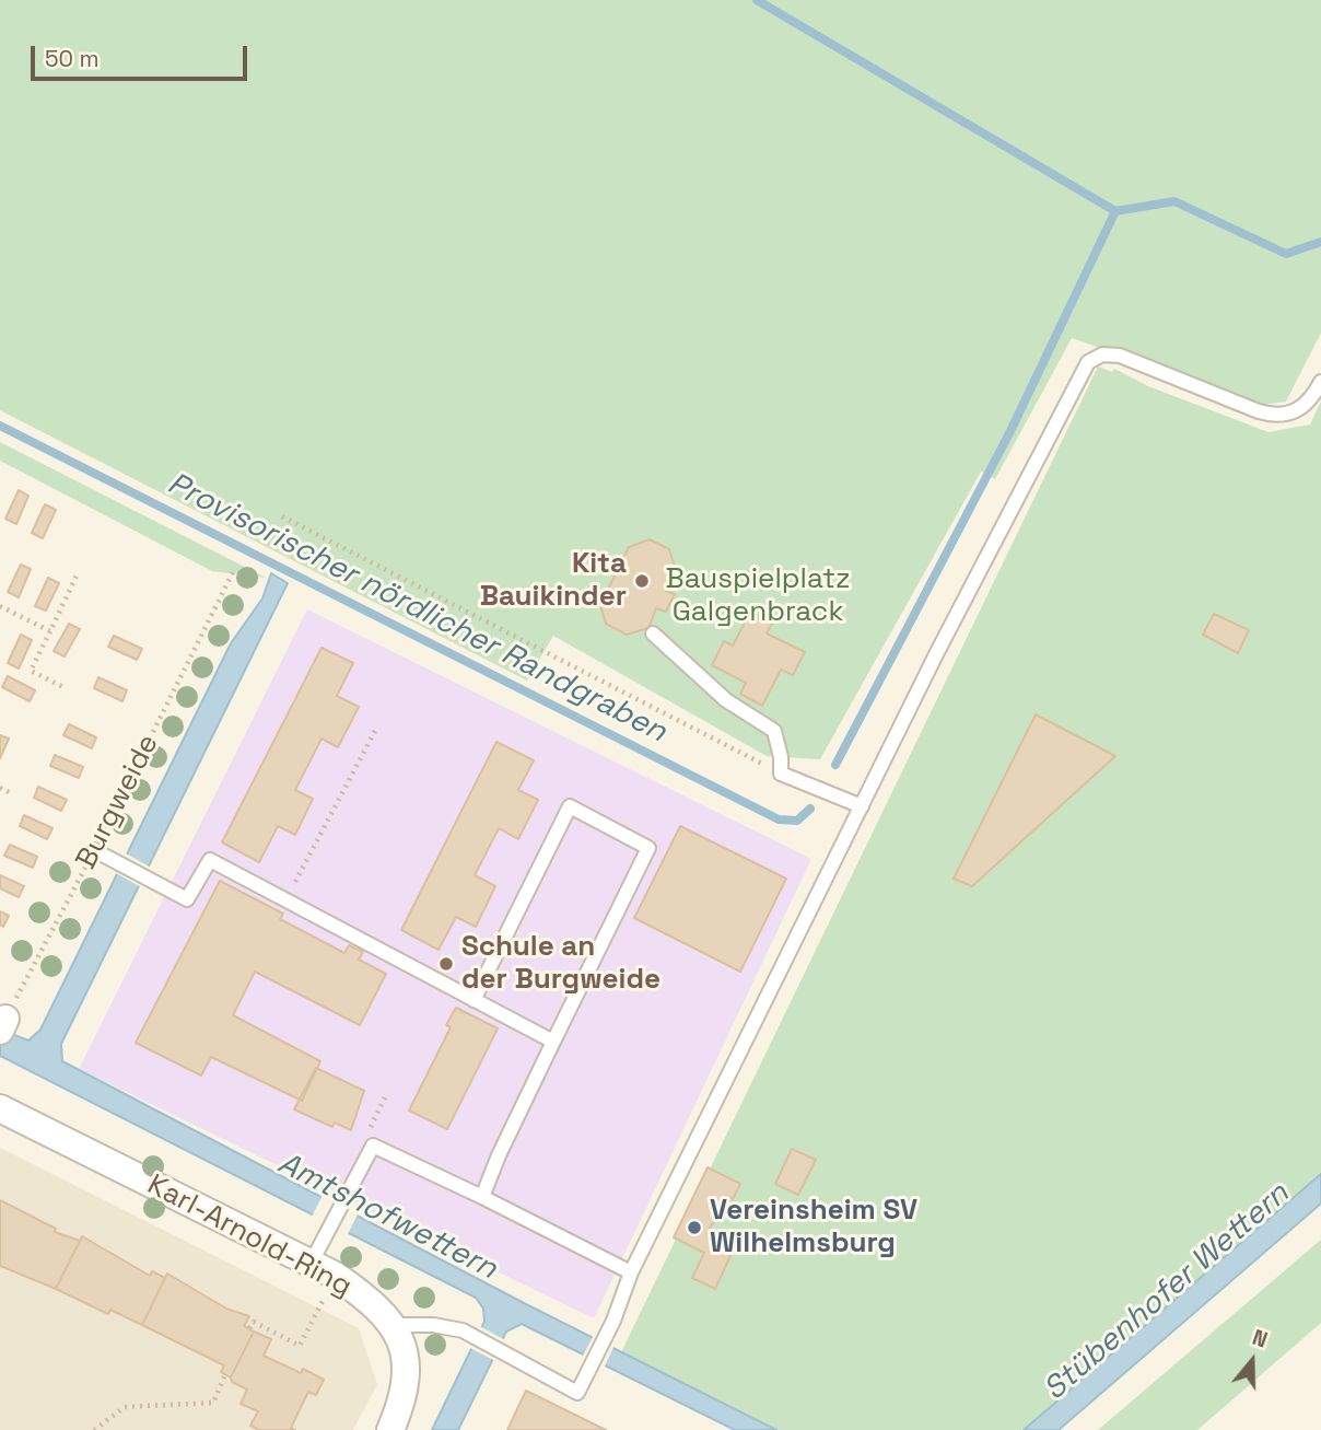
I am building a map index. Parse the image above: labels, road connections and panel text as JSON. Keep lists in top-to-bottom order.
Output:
{
  "streets": {
    "street": ["Karl-Arnold-Ring"],
    "path": ["Burgweide"]
  },
  "water": ["Provisorischer nördlicher Randgraben", "Amtshofwettern", "Stübenhofer Wettern"],
  "parks": ["Bauspielplatz Galgenbrack"],
  "places": ["Kita Bauikinder", "Schule an der Burgweide", "Vereinsheim SV Wilhelmsburg"],
  "scale_bar": "50 m",
  "north": "top"
}
